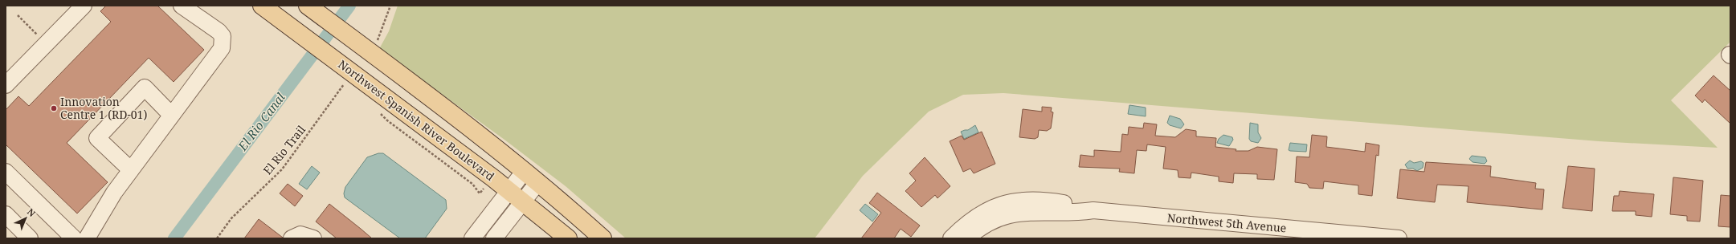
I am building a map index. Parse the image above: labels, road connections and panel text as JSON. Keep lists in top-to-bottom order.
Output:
{
  "streets": {
    "main road": ["Northwest Spanish River Boulevard"],
    "street": ["Northwest 5th Avenue"],
    "path": ["El Rio Trail"]
  },
  "water": ["El Rio Canal"],
  "places": ["Innovation Centre 1 (RD-01)"],
  "north": "top right"
}
